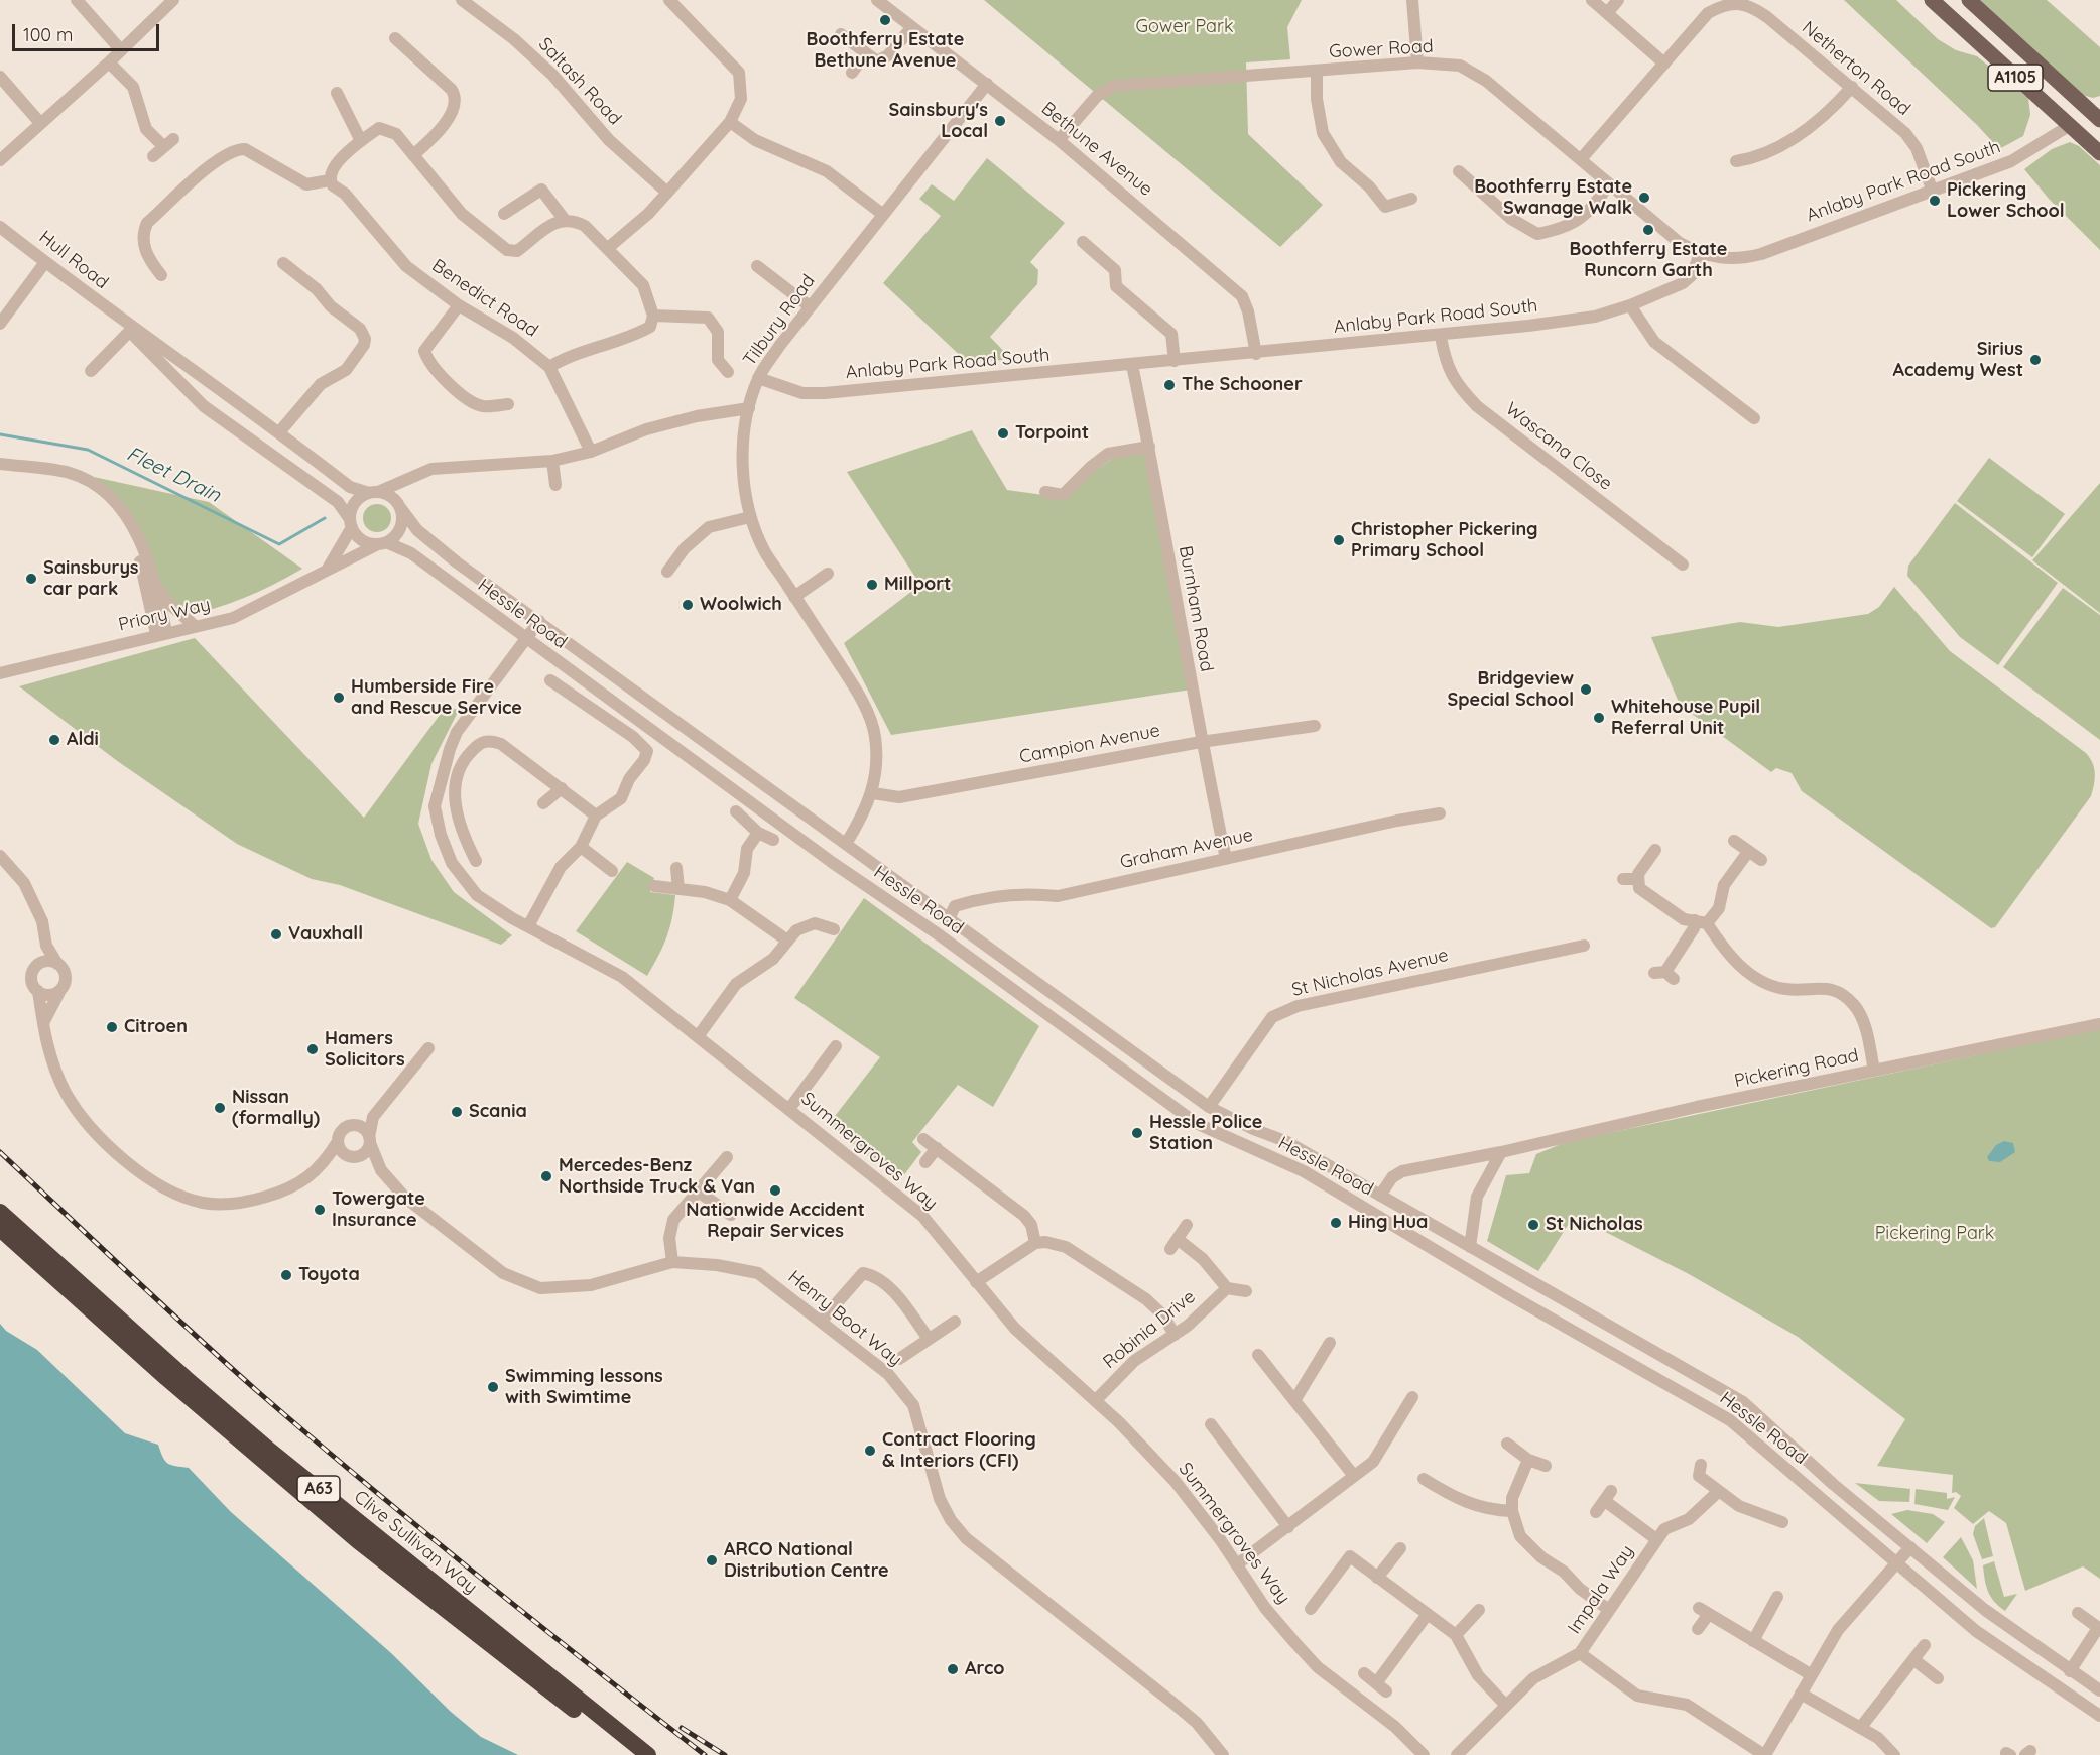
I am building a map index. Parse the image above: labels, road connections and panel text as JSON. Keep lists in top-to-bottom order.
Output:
{
  "streets": {
    "highway": ["A63", "Clive Sullivan Way"],
    "main road": ["A1105"],
    "street": [
      "Gower Road",
      "Netherton Road",
      "Saltash Road",
      "Bethune Avenue",
      "Anlaby Park Road South",
      "Hull Road",
      "Benedict Road",
      "Tilbury Road",
      "Wascana Close",
      "Burnham Road",
      "Hessle Road",
      "Priory Way",
      "Campion Avenue",
      "Graham Avenue",
      "St Nicholas Avenue",
      "Pickering Road",
      "Summergroves Way",
      "Henry Boot Way",
      "Robinia Drive",
      "Impala Way"
    ]
  },
  "crossings": [
    ["Gower Road", "Netherton Road"],
    ["Gower Road", "Bethune Avenue"],
    ["Gower Road", "Anlaby Park Road South"],
    ["Netherton Road", "Anlaby Park Road South"],
    ["A1105", "Anlaby Park Road South"],
    ["Bethune Avenue", "Anlaby Park Road South"],
    ["Bethune Avenue", "Tilbury Road"],
    ["Anlaby Park Road South", "Tilbury Road"],
    ["Anlaby Park Road South", "Wascana Close"],
    ["Anlaby Park Road South", "Burnham Road"],
    ["Tilbury Road", "Hessle Road"],
    ["Tilbury Road", "Campion Avenue"],
    ["Burnham Road", "Campion Avenue"],
    ["Burnham Road", "Graham Avenue"],
    ["Hessle Road", "Priory Way"],
    ["Hessle Road", "Graham Avenue"],
    ["Hessle Road", "St Nicholas Avenue"],
    ["Hessle Road", "Pickering Road"],
    ["Hessle Road", "Summergroves Way"],
    ["Summergroves Way", "Robinia Drive"]
  ],
  "water": ["Fleet Drain"],
  "parks": ["Gower Park", "Pickering Park"],
  "places": [
    "Boothferry Estate Bethune Avenue",
    "Sainsbury's Local",
    "Boothferry Estate Swanage Walk",
    "Pickering Lower School",
    "Boothferry Estate Runcorn Garth",
    "Sirius Academy West",
    "The Schooner",
    "Torpoint",
    "Christopher Pickering Primary School",
    "Sainsburys car park",
    "Millport",
    "Woolwich",
    "Bridgeview Special School",
    "Humberside Fire and Rescue Service",
    "Whitehouse Pupil Referral Unit",
    "Aldi",
    "Vauxhall",
    "Citroen",
    "Hamers Solicitors",
    "Nissan (formally)",
    "Scania",
    "Hessle Police Station",
    "Mercedes-Benz Northside Truck & Van",
    "Nationwide Accident Repair Services",
    "Towergate Insurance",
    "Hing Hua",
    "St Nicholas",
    "Toyota",
    "Swimming lessons with Swimtime",
    "Contract Flooring & Interiors (CFI)",
    "ARCO National Distribution Centre",
    "Arco"
  ],
  "scale_bar": "100 m"
}
